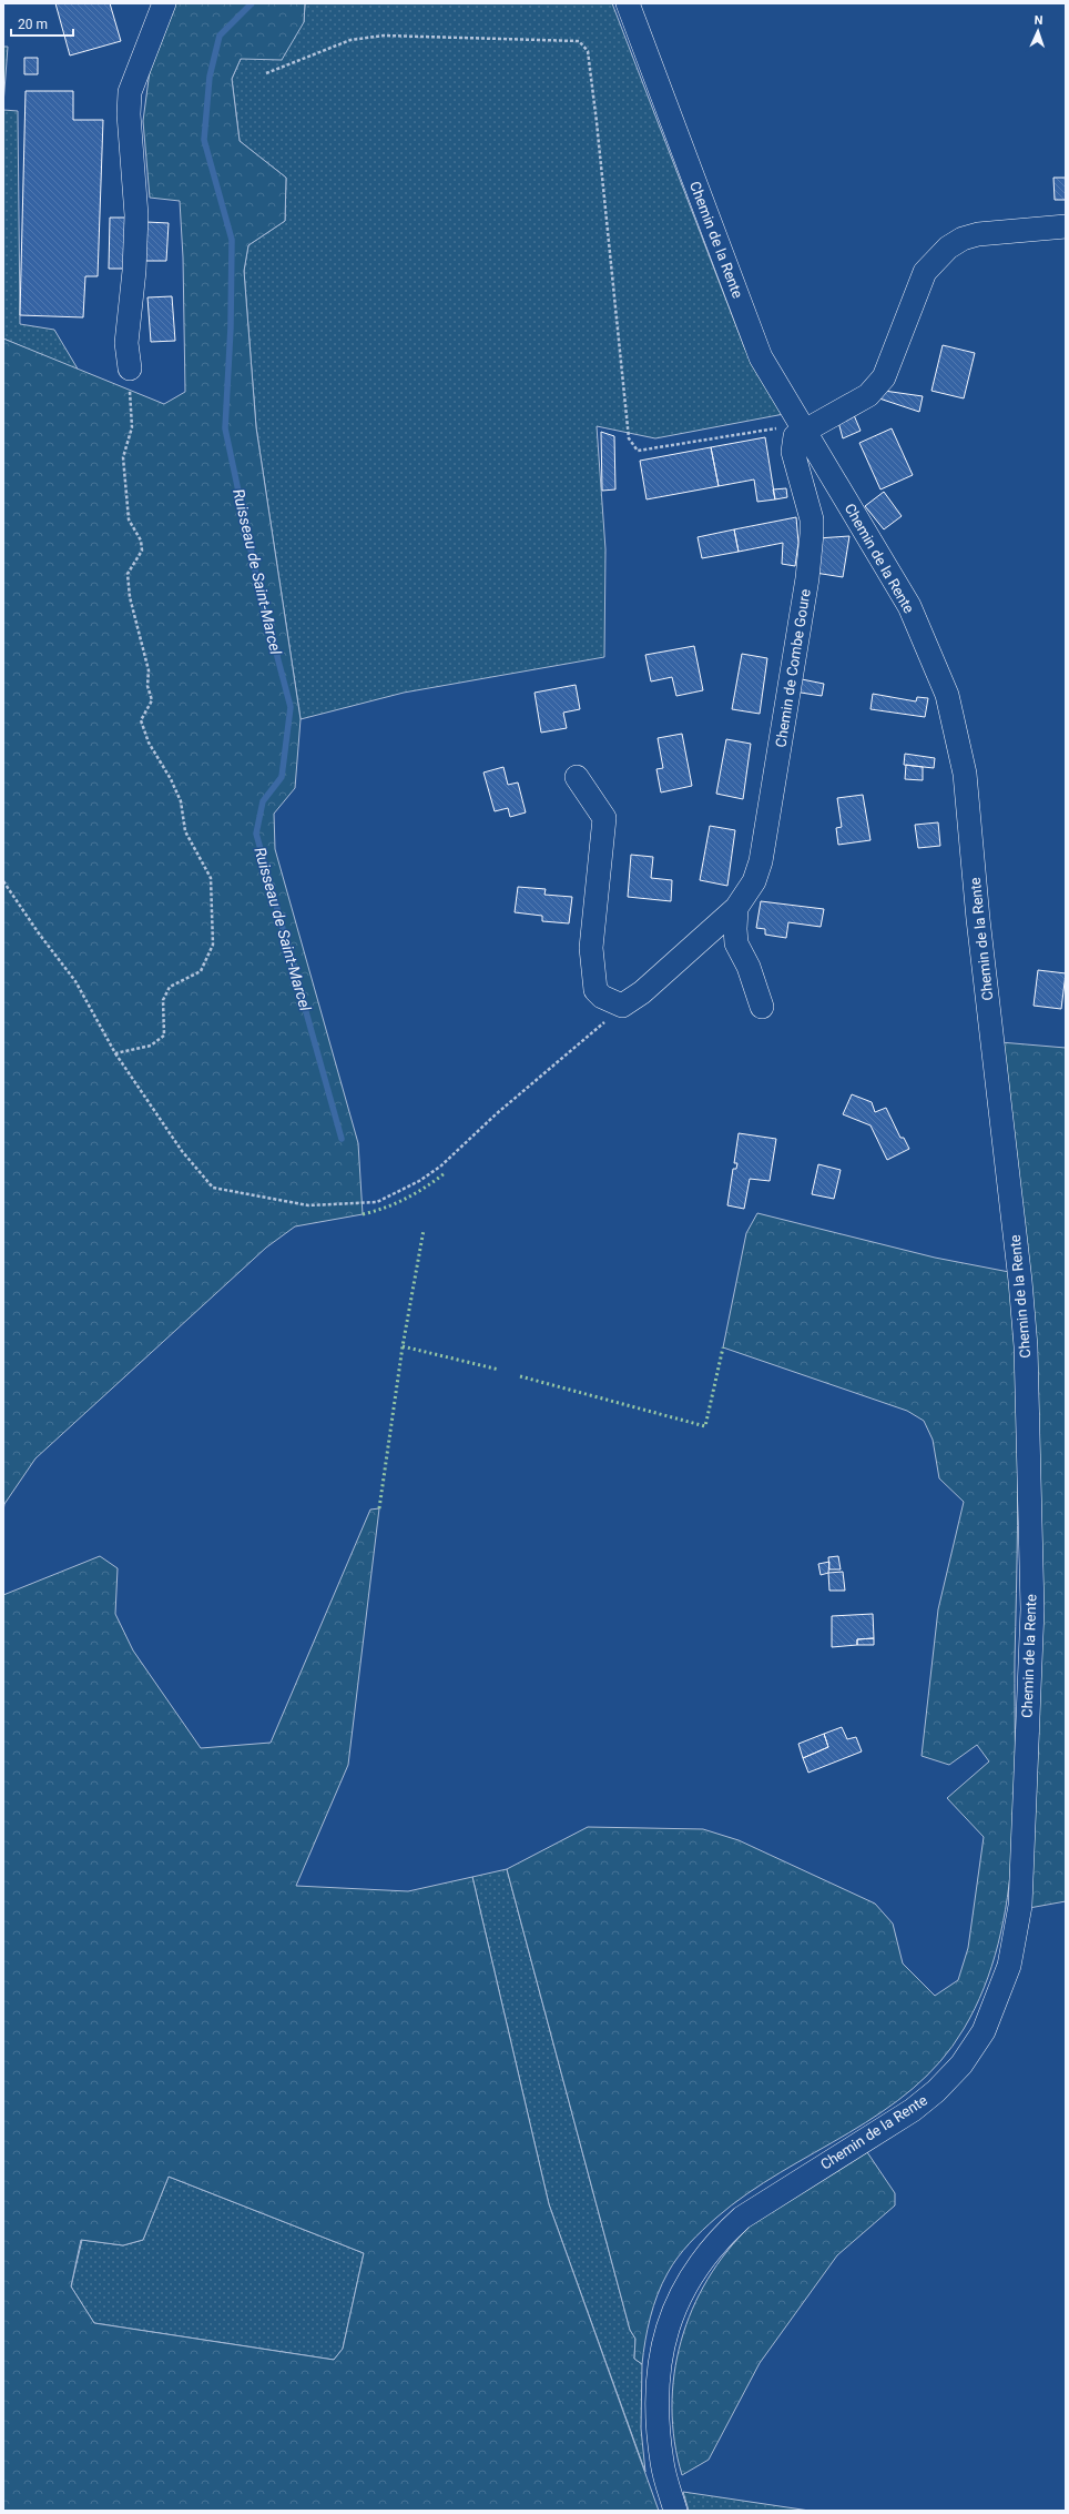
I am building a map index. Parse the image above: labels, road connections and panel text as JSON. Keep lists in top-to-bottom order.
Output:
{
  "streets": {
    "street": ["Chemin de la Rente", "Chemin de Combe Goure"]
  },
  "crossings": [
    ["Chemin de la Rente", "Chemin de Combe Goure"]
  ],
  "water": ["Ruisseau de Saint-Marcel"],
  "scale_bar": "20 m",
  "north": "top"
}
